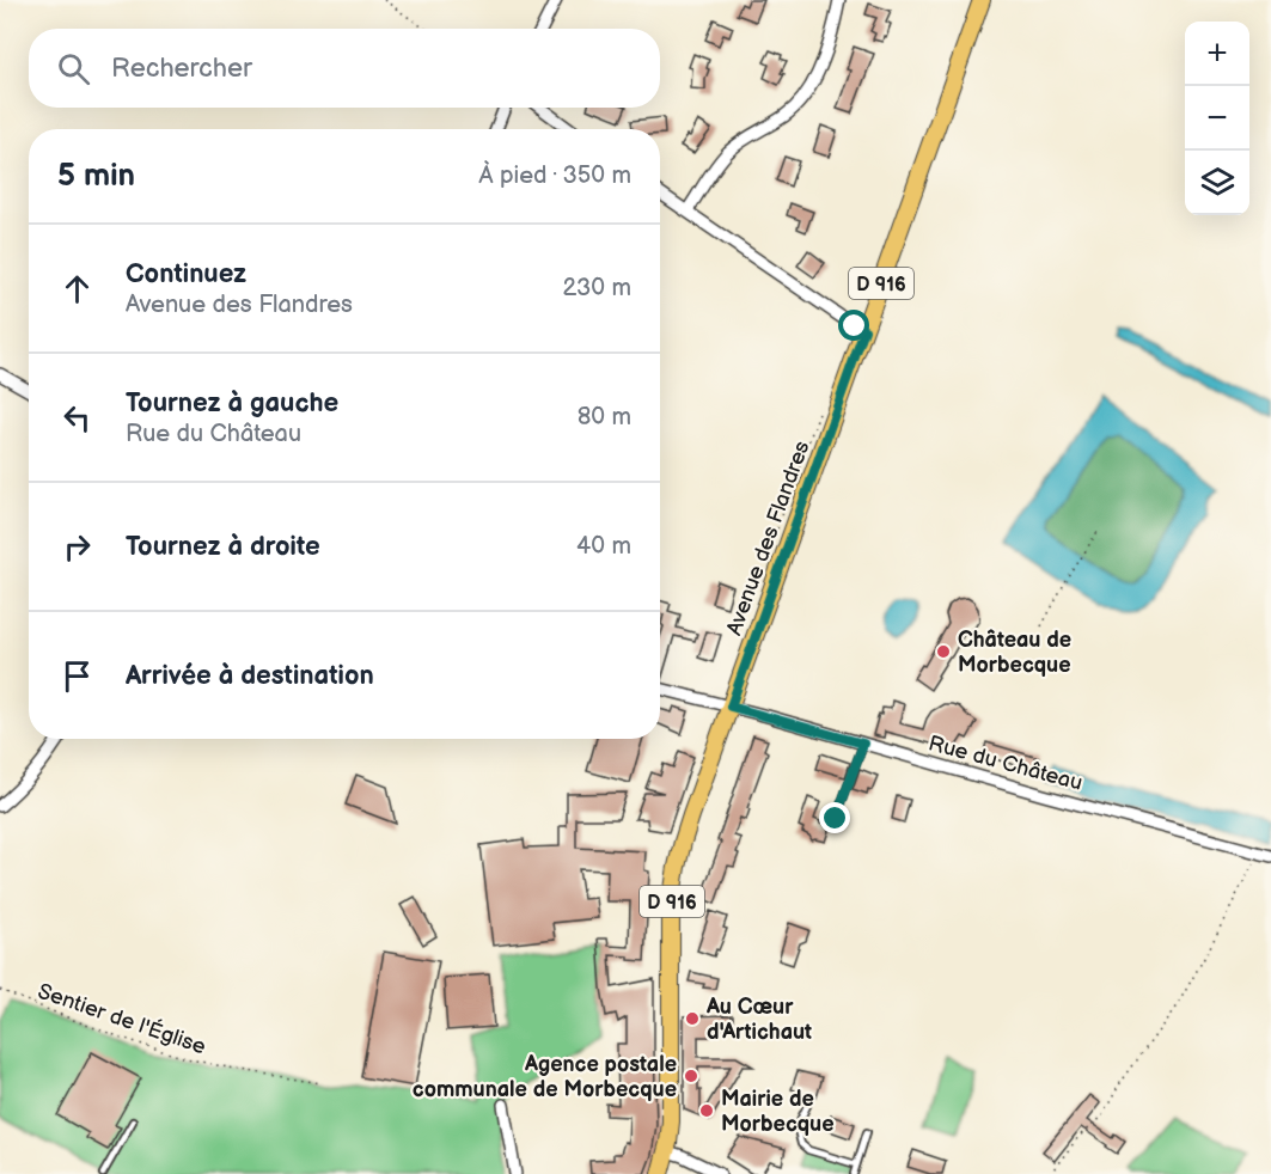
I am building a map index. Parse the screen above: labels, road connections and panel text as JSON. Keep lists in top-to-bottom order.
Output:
{
  "streets": {
    "main road": ["D 916", "Avenue des Flandres"],
    "street": ["Rue du Château"],
    "path": ["Sentier de l'Église"]
  },
  "crossings": [
    ["D 916", "Avenue des Flandres"],
    ["Avenue des Flandres", "Rue du Château"]
  ],
  "places": [
    "Château de Morbecque",
    "Au Cœur d'Artichaut",
    "Agence postale communale de Morbecque",
    "Mairie de Morbecque"
  ],
  "page": {
    "map_buttons": ["+", "−"],
    "search": "Rechercher",
    "heading": ["5 min", "À pied · 350 m"],
    "list": [
      ["Continuez", "Avenue des Flandres", "230 m"],
      ["Tournez à gauche", "Rue du Château", "80 m"],
      ["Tournez à droite", "40 m"],
      "Arrivée à destination"
    ]
  }
}
